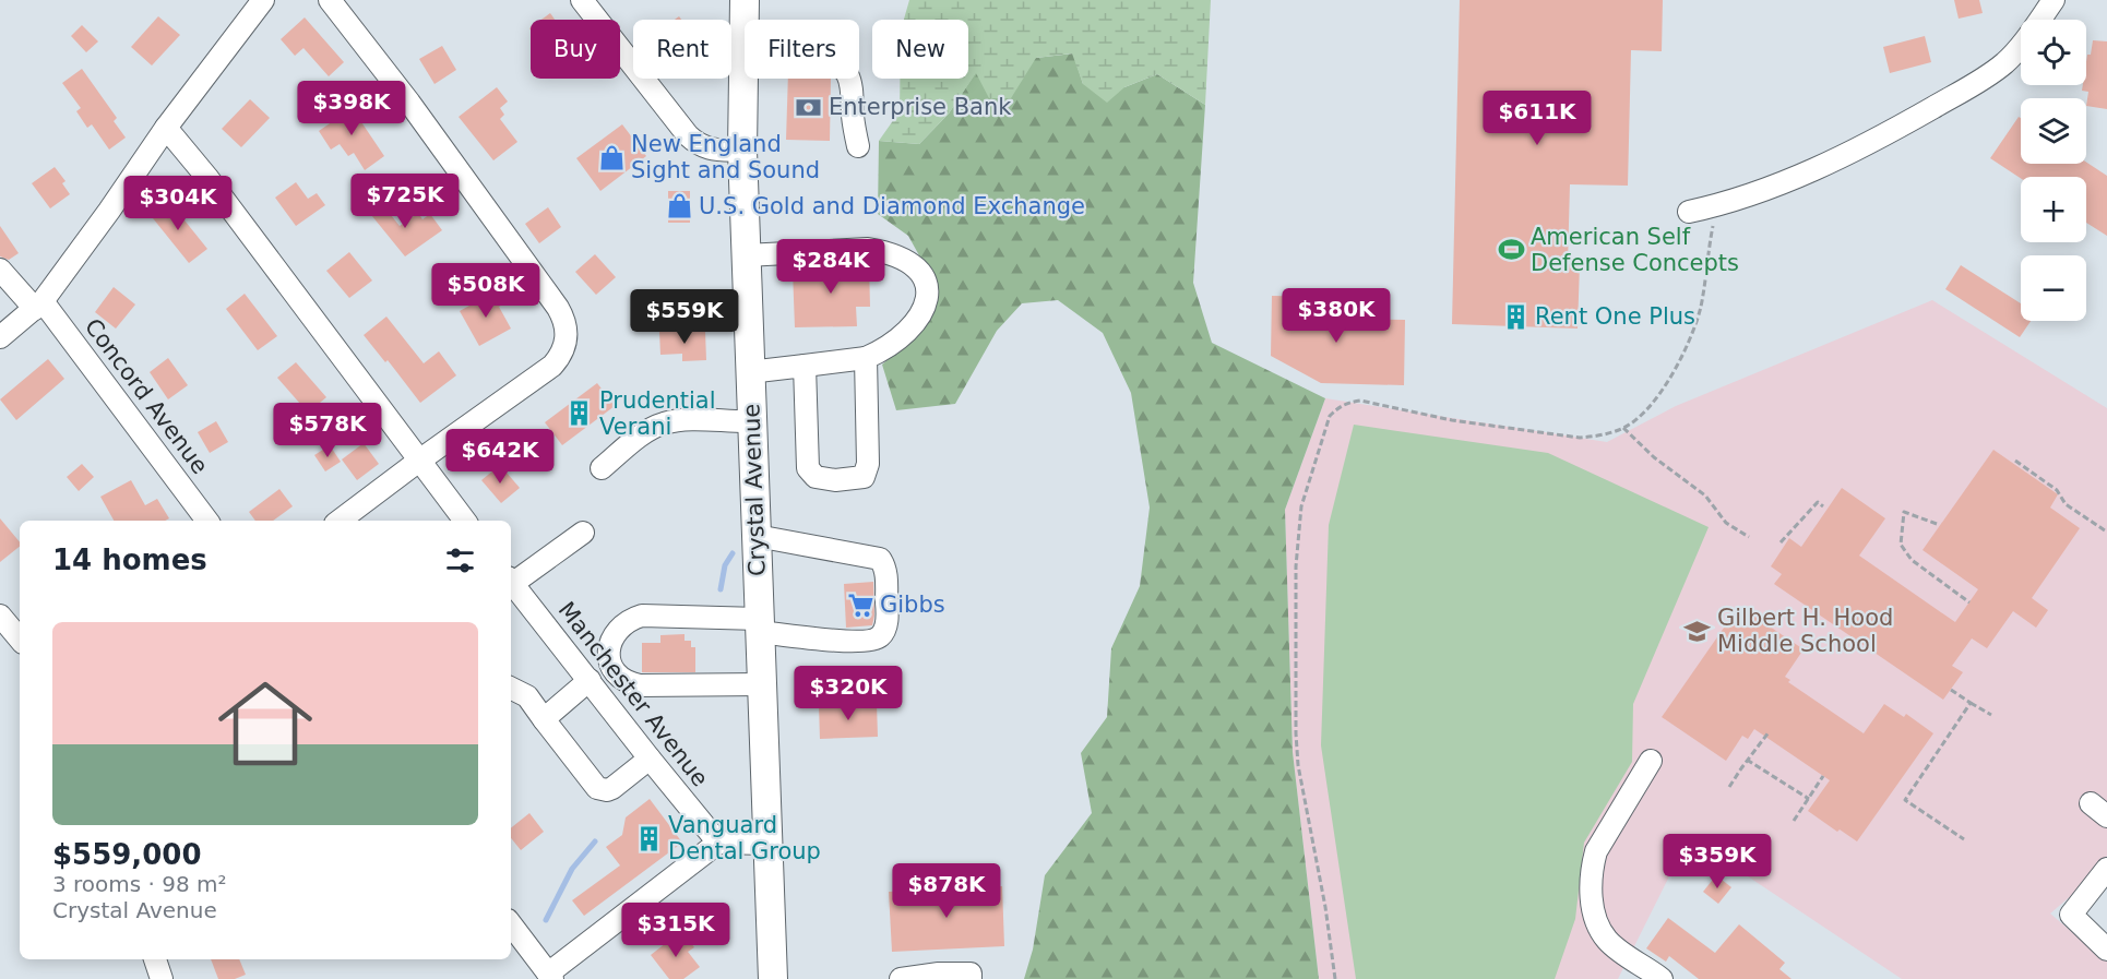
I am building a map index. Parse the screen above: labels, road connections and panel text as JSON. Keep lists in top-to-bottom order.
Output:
{
  "streets": {
    "main road": ["Crystal Avenue"],
    "street": ["Concord Avenue", "Manchester Avenue"]
  },
  "places": {
    "bank": ["Enterprise Bank"],
    "shop": ["New England Sight and Sound", "U.S. Gold and Diamond Exchange"],
    "sports": ["American Self Defense Concepts"],
    "building": ["Rent One Plus", "Prudential Verani", "Vanguard Dental Group"],
    "supermarket": ["Gibbs"],
    "school or university": ["Gilbert H. Hood Middle School"]
  },
  "page": {
    "map_buttons": ["+", "−"],
    "chip": [
      "Buy",
      "Rent",
      "Filters",
      "New"
    ],
    "price": [
      "$398K",
      "$611K",
      "$725K",
      "$304K",
      "$284K",
      "$508K",
      "$380K",
      "$559K",
      "$578K",
      "$642K",
      "$320K",
      "$359K",
      "$878K",
      "$315K"
    ],
    "heading": "14 homes",
    "list": [
      {
        "name": "$559,000",
        "note": "3 rooms · 98 m² · Crystal Avenue"
      }
    ]
  }
}
